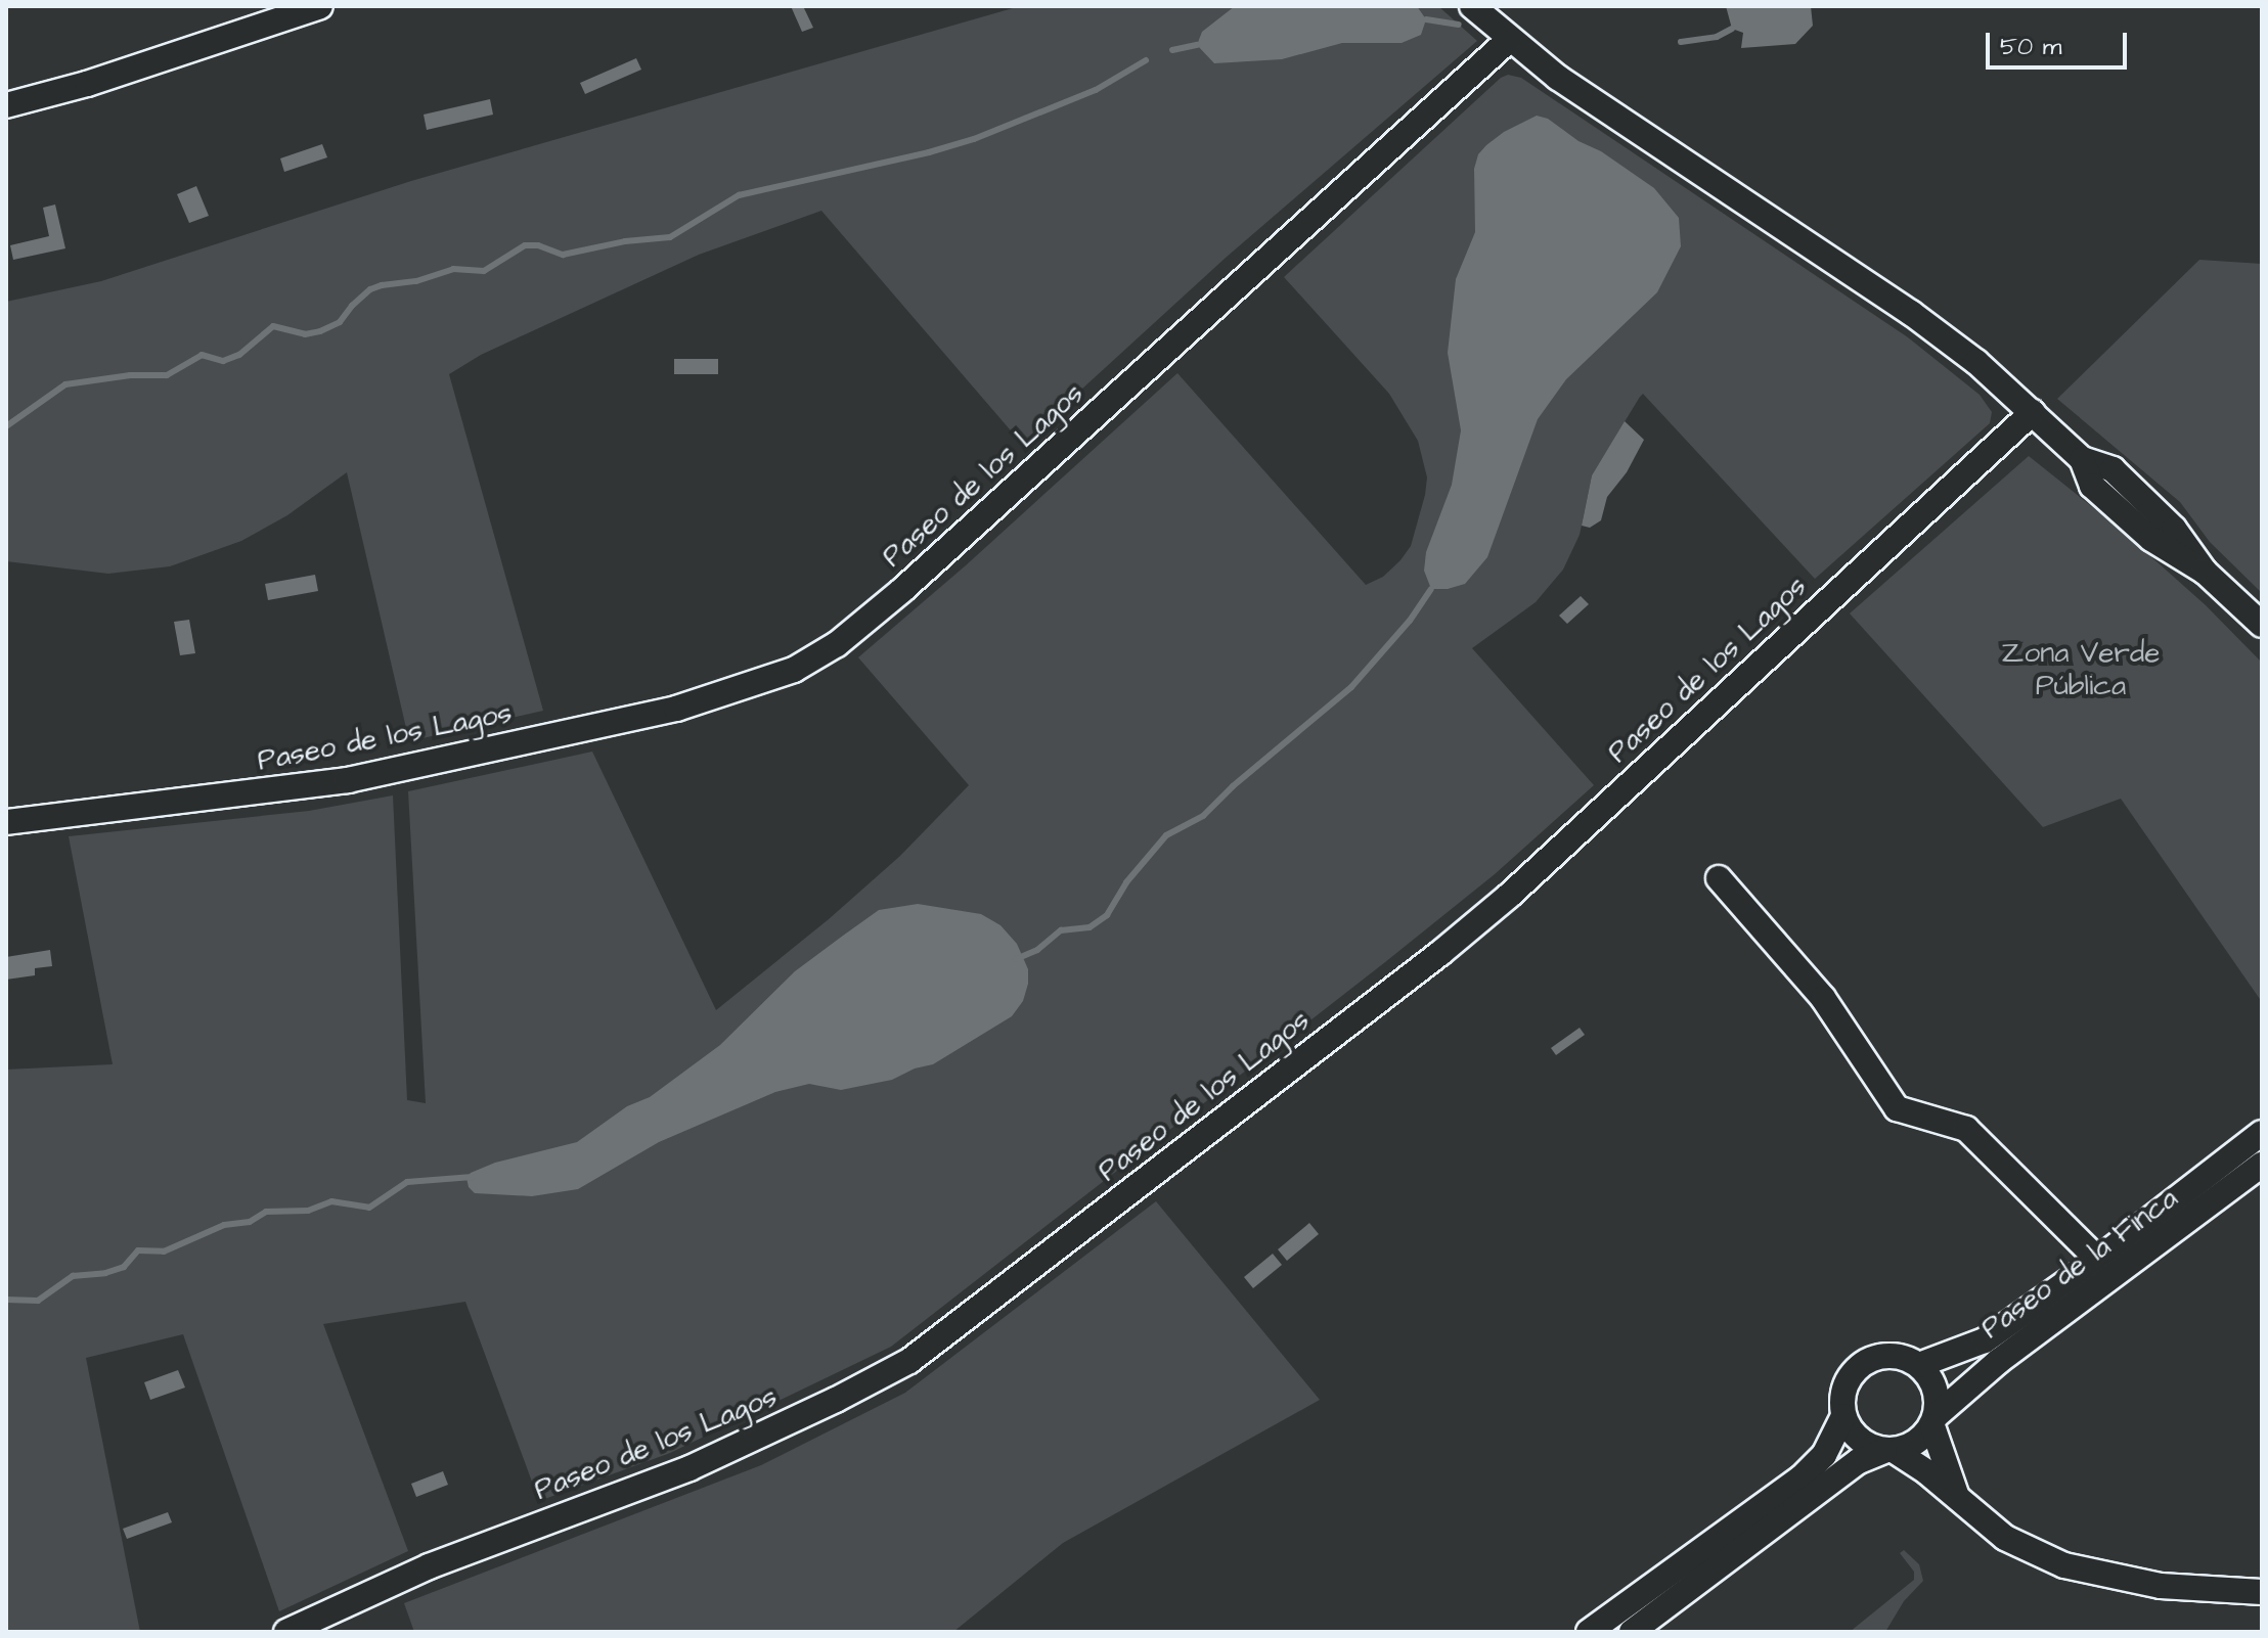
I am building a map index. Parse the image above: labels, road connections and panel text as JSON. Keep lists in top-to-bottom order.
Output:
{
  "streets": {
    "street": ["Paseo de los Lagos", "Paseo de la Finca"]
  },
  "parks": ["Zona Verde Pública"],
  "scale_bar": "50 m"
}
